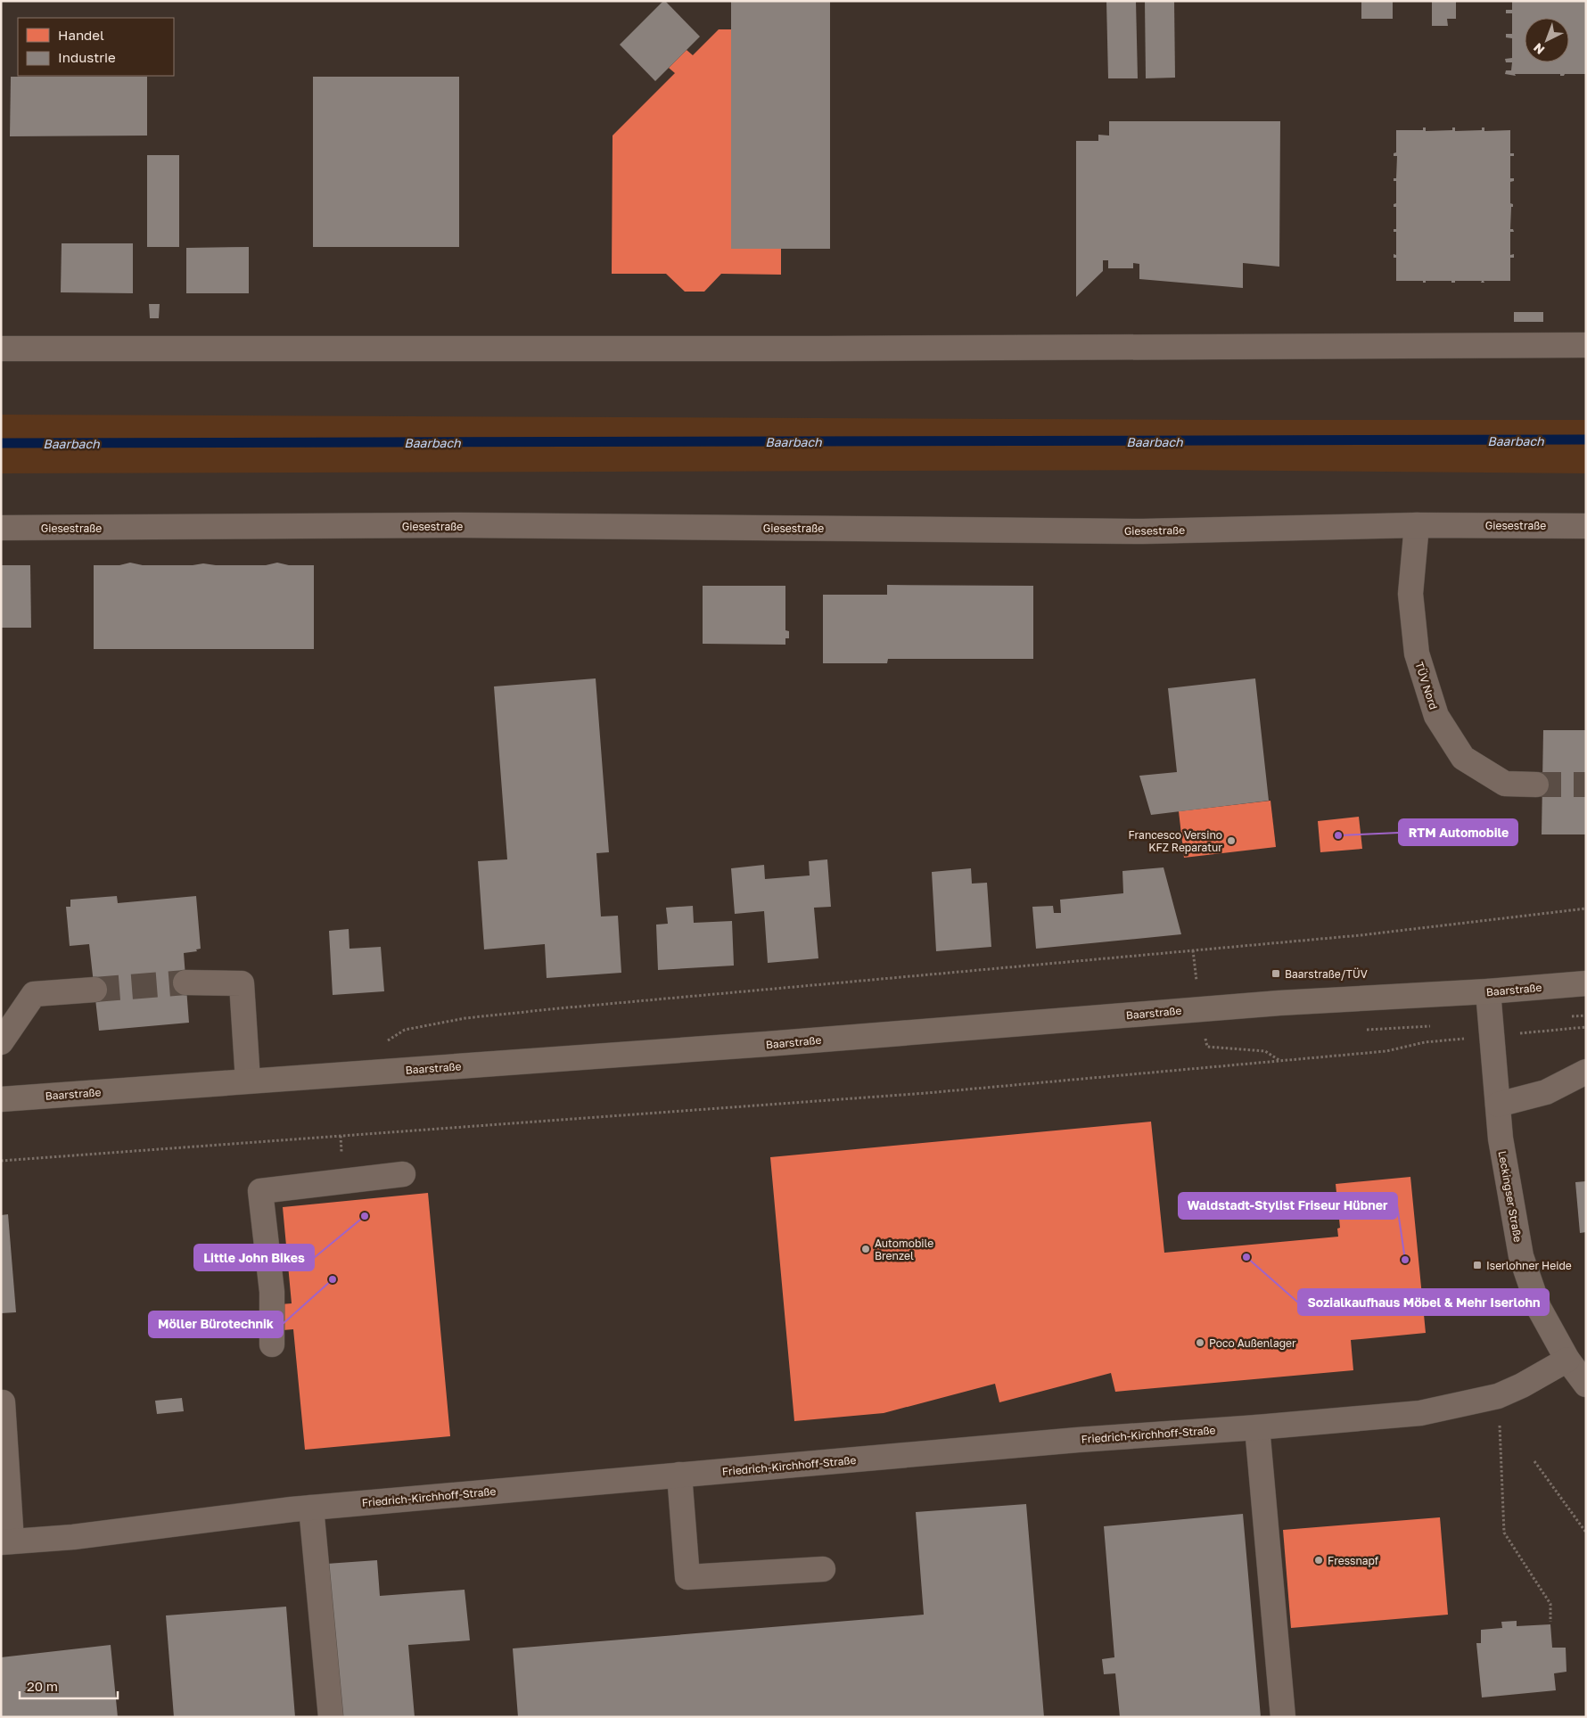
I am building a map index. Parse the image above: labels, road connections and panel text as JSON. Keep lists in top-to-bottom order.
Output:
{
  "streets": {
    "main road": ["Baarstraße"],
    "street": [
      "Giesestraße",
      "TÜV Nord",
      "Leckingser Straße",
      "Friedrich-Kirchhoff-Straße"
    ]
  },
  "crossings": [
    ["Giesestraße", "TÜV Nord"],
    ["Baarstraße", "Leckingser Straße"],
    ["Leckingser Straße", "Friedrich-Kirchhoff-Straße"]
  ],
  "water": ["Baarbach"],
  "places": {
    "other": [
      "RTM Automobile",
      "Francesco Versino KFZ Reparatur",
      "Little John Bikes",
      "Automobile Brenzel",
      "Sozialkaufhaus Möbel & Mehr Iserlohn",
      "Waldstadt-Stylist Friseur Hübner",
      "Möller Bürotechnik",
      "Poco Außenlager",
      "Fressnapf"
    ],
    "transit": ["Baarstraße/TÜV", "Iserlohner Heide"]
  },
  "legend": ["Handel", "Industrie"],
  "scale_bar": "20 m",
  "north": "bottom left"
}
